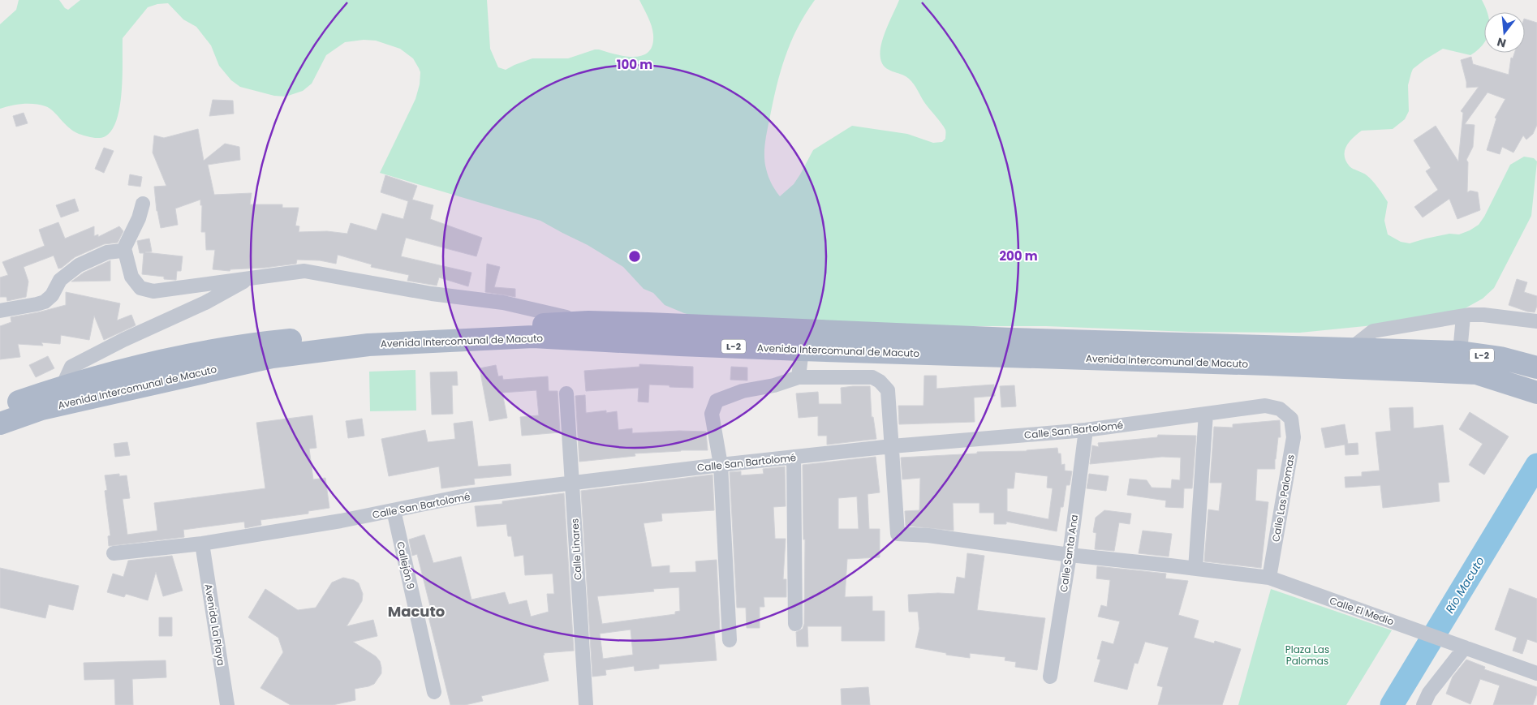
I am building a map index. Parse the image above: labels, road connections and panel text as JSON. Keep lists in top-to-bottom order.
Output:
{
  "streets": {
    "main road": ["Avenida Intercomunal de Macuto", "L-2"],
    "street": [
      "Calle San Bartolomé",
      "Calle Las Palomas",
      "Calle Linares",
      "Calle Santa Ana",
      "Callejón 9",
      "Calle El Medio",
      "Avenida La Playa"
    ]
  },
  "crossings": [
    ["Calle San Bartolomé", "Calle Las Palomas"],
    ["Calle San Bartolomé", "Calle Linares"],
    ["Calle San Bartolomé", "Calle Santa Ana"],
    ["Calle San Bartolomé", "Callejón 9"],
    ["Calle San Bartolomé", "Calle El Medio"],
    ["Calle San Bartolomé", "Avenida La Playa"],
    ["Calle Las Palomas", "Calle El Medio"],
    ["Calle Santa Ana", "Calle El Medio"]
  ],
  "districts": ["Macuto"],
  "water": ["Río Macuto"],
  "parks": ["Plaza Las Palomas"],
  "north": "bottom",
  "rings": ["100 m", "200 m"]
}
